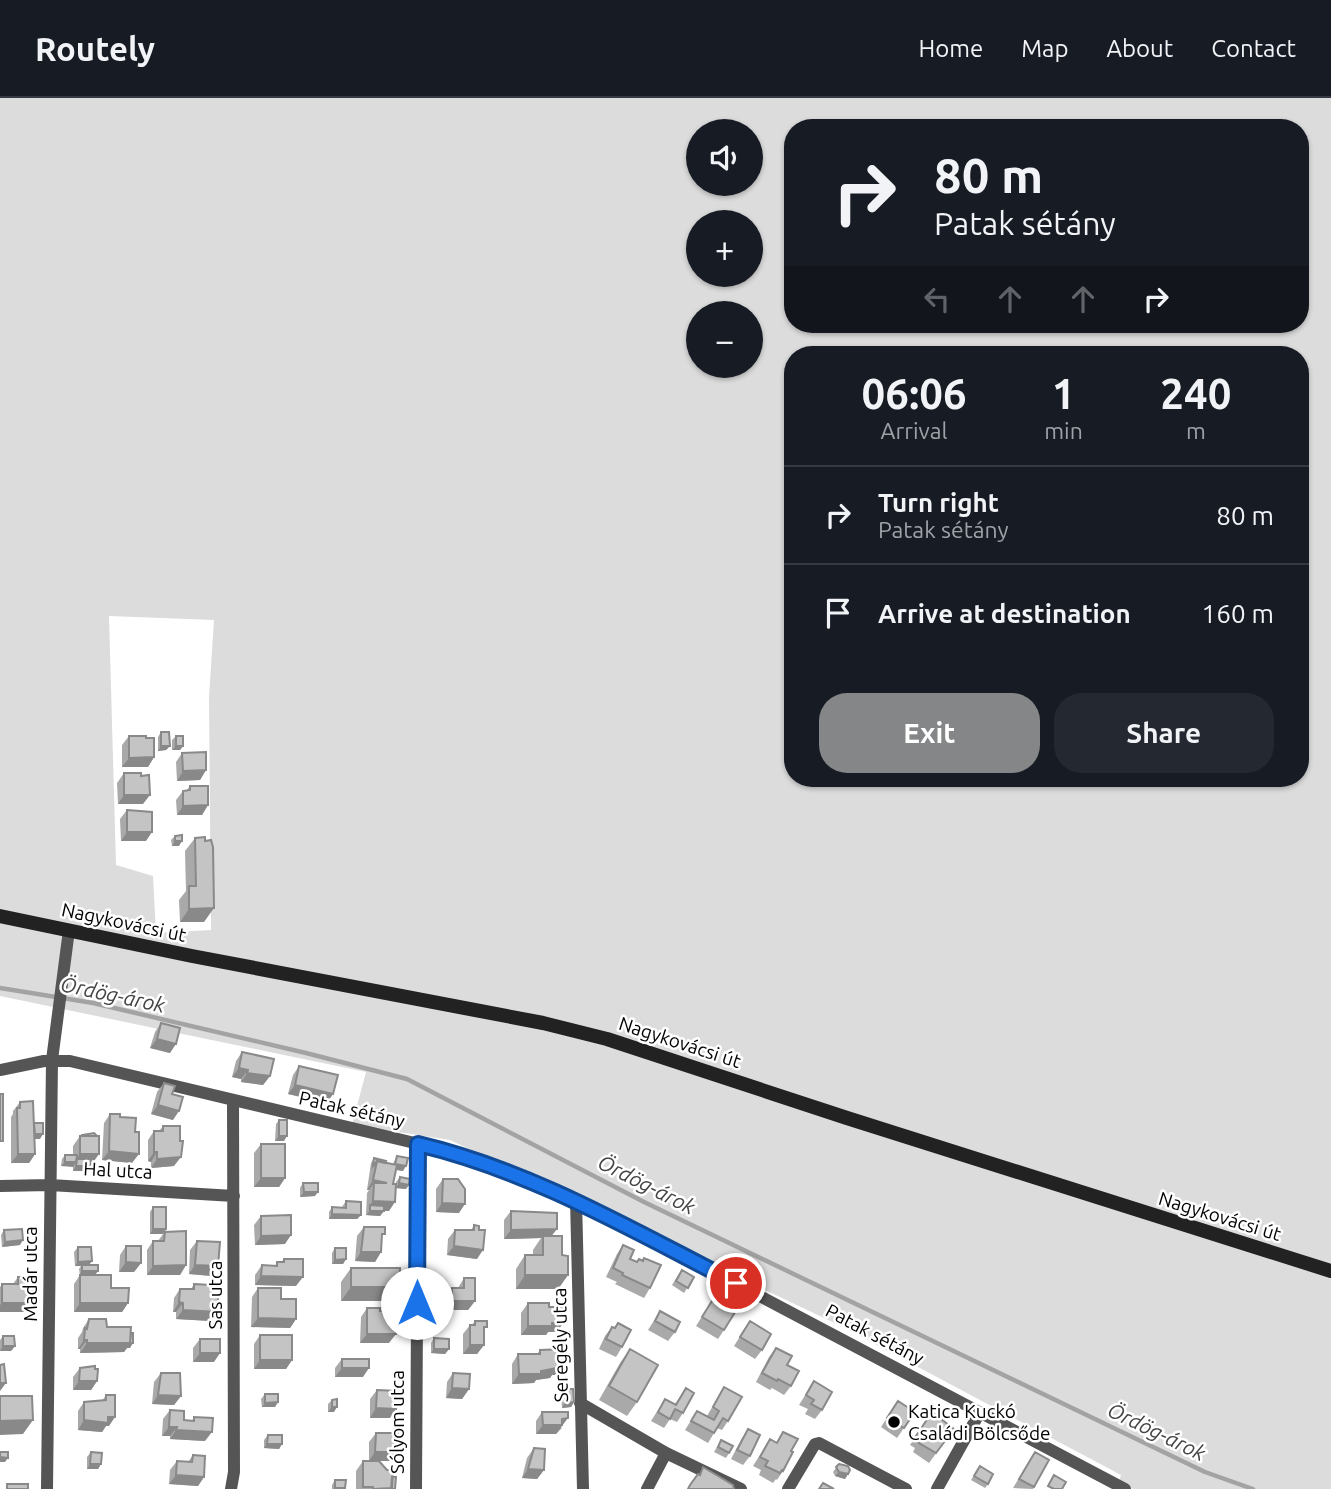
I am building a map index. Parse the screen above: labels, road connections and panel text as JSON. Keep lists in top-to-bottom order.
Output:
{
  "streets": {
    "street": [
      "Nagykovácsi út",
      "Patak sétány",
      "Hal utca",
      "Madár utca",
      "Sas utca",
      "Seregély utca",
      "Sólyom utca"
    ]
  },
  "crossings": [
    ["Nagykovácsi út", "Madár utca"],
    ["Patak sétány", "Madár utca"],
    ["Patak sétány", "Sas utca"],
    ["Patak sétány", "Seregély utca"],
    ["Patak sétány", "Sólyom utca"],
    ["Hal utca", "Madár utca"],
    ["Hal utca", "Sas utca"]
  ],
  "water": ["Ördög-árok"],
  "places": ["Katica Kuckó Családi Bölcsőde"],
  "page": {
    "header": "Routely",
    "nav": [
      "Home",
      "Map",
      "About",
      "Contact"
    ],
    "map_buttons": ["+", "−"],
    "turn": ["80 m", "Patak sétány"],
    "eta": [
      "06:06",
      "Arrival",
      "1",
      "min",
      "240",
      "m"
    ],
    "list": [
      {
        "name": "Turn right",
        "note": "Patak sétány",
        "value": "80 m"
      },
      {
        "name": "Arrive at destination",
        "value": "160 m"
      }
    ],
    "buttons": ["Exit", "Share"]
  }
}
